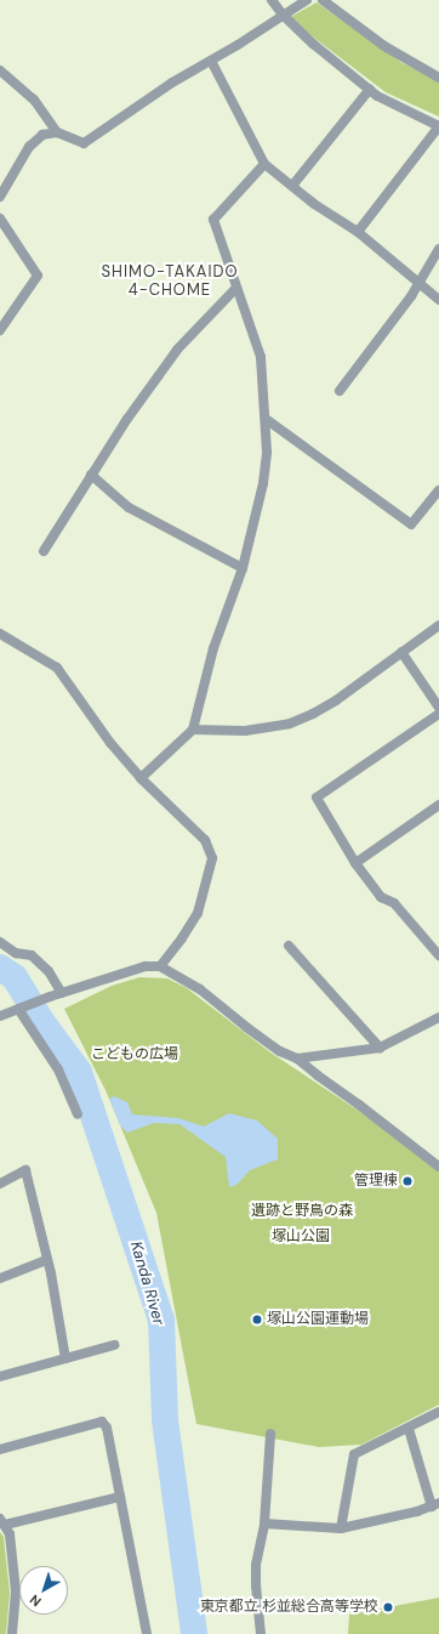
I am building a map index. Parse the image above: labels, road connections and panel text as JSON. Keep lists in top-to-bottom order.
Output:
{
  "districts": ["SHIMO-TAKAIDO 4-CHOME"],
  "water": ["Kanda River"],
  "parks": ["こどもの広場", "遺跡と野鳥の森", "塚山公園"],
  "places": ["管理棟", "塚山公園運動場", "東京都立 杉並総合高等学校"],
  "north": "bottom left"
}
